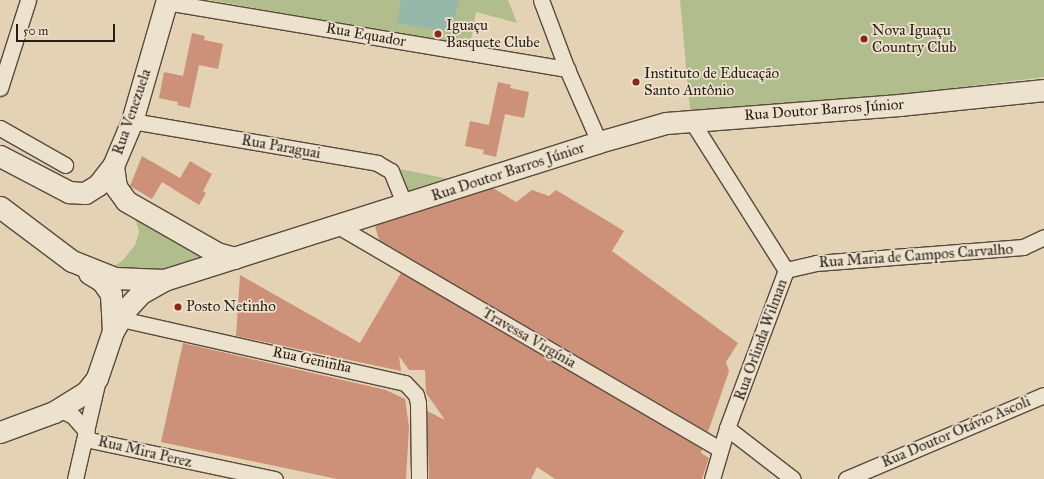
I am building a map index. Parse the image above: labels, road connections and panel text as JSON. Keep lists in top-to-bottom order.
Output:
{
  "streets": {
    "main road": ["Rua Doutor Barros Júnior", "Rua Venezuela"],
    "street": [
      "Rua Equador",
      "Rua Paraguai",
      "Rua Maria de Campos Carvalho",
      "Travessa Virgínia",
      "Rua Orlinda Wilman",
      "Rua Geninha",
      "Rua Doutor Otávio Ascoli",
      "Rua Mira Perez"
    ]
  },
  "crossings": [
    ["Rua Equador", "Rua Venezuela"],
    ["Rua Doutor Barros Júnior", "Rua Paraguai"],
    ["Rua Doutor Barros Júnior", "Travessa Virgínia"],
    ["Rua Doutor Barros Júnior", "Rua Orlinda Wilman"],
    ["Rua Venezuela", "Rua Paraguai"],
    ["Rua Maria de Campos Carvalho", "Rua Orlinda Wilman"],
    ["Travessa Virgínia", "Rua Orlinda Wilman"]
  ],
  "places": [
    "Iguaçu Basquete Clube",
    "Nova Iguaçu Country Club",
    "Instituto de Educação Santo Antônio",
    "Posto Netinho"
  ],
  "scale_bar": "50 m"
}
